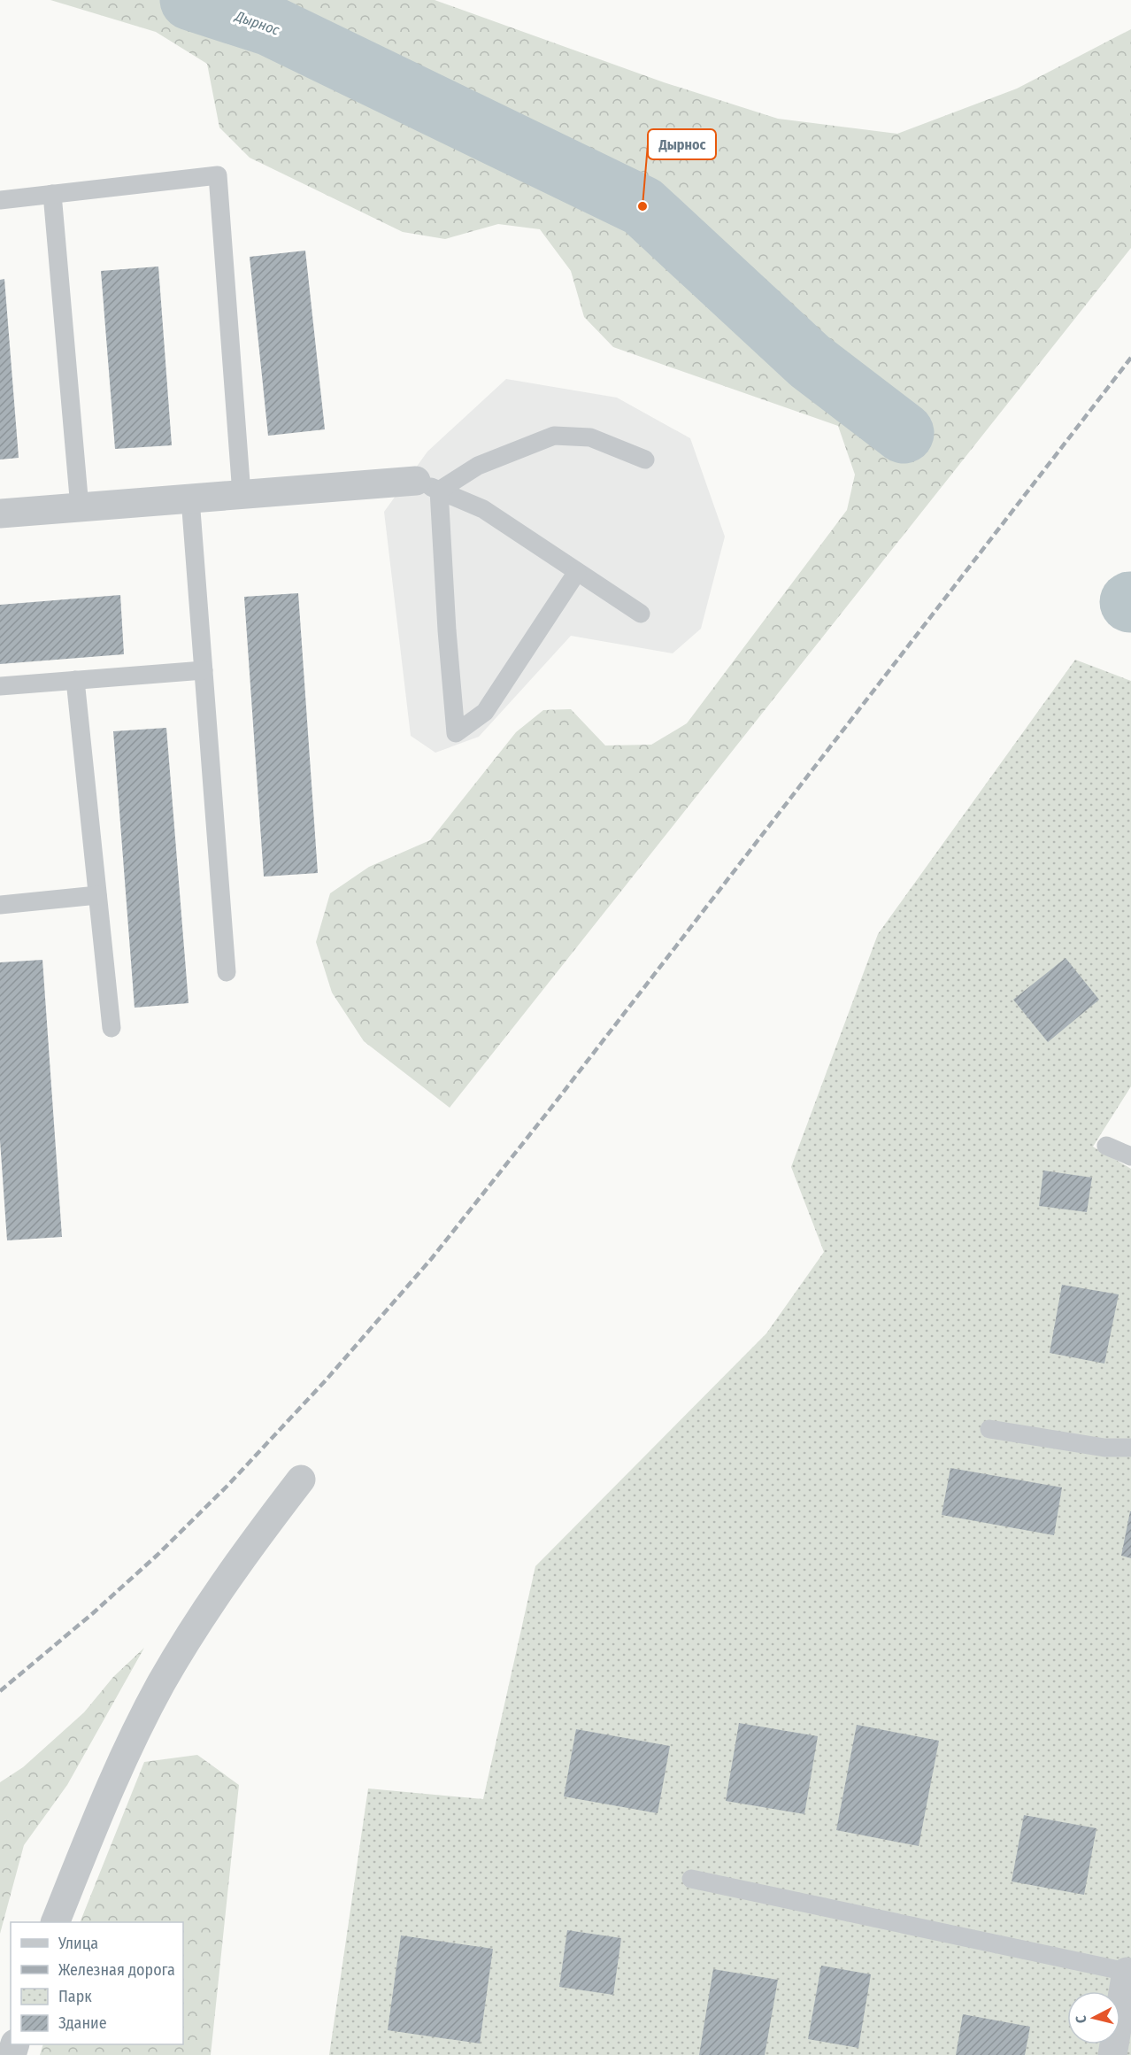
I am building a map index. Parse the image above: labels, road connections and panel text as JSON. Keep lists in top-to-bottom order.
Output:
{
  "water": ["Дырнос"],
  "places": ["Дырнос"],
  "legend": [
    "Улица",
    "Железная дорога",
    "Парк",
    "Здание"
  ],
  "north": "left"
}
